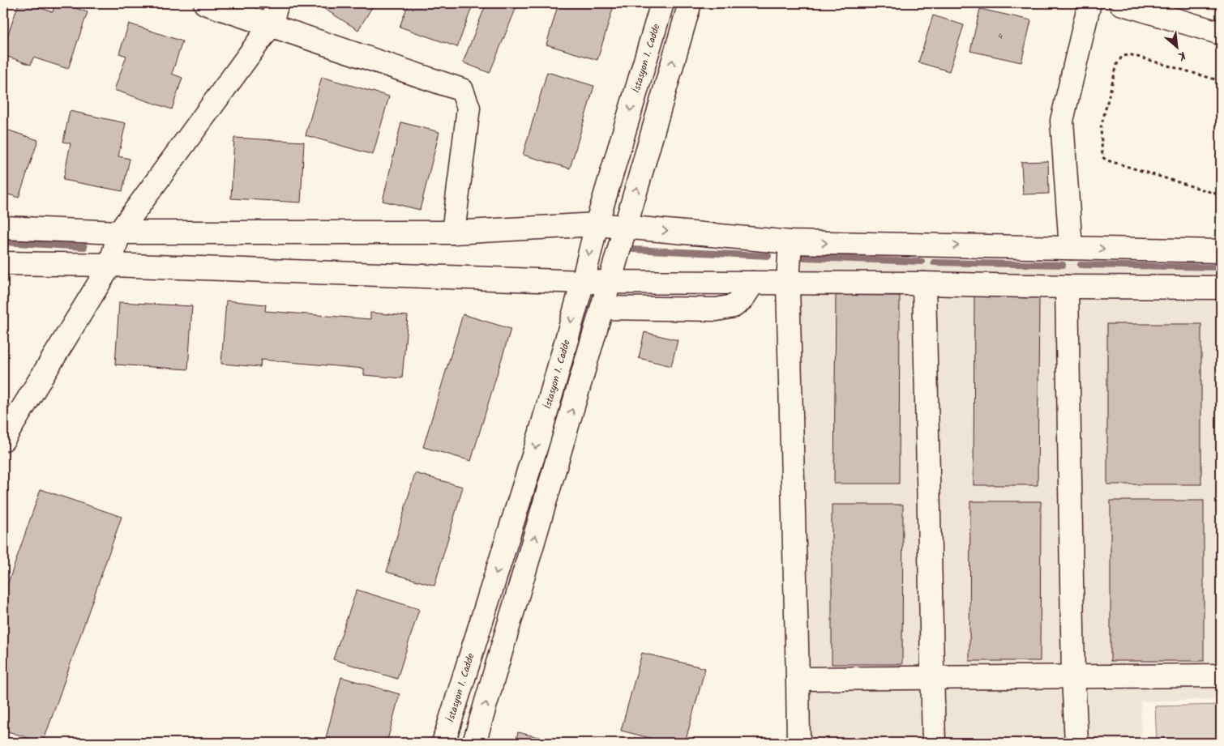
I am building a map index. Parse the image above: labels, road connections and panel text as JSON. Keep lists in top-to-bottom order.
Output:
{
  "streets": {
    "street": ["İstasyon 1. Cadde"]
  },
  "house_numbers": ["4"],
  "north": "bottom right"
}
